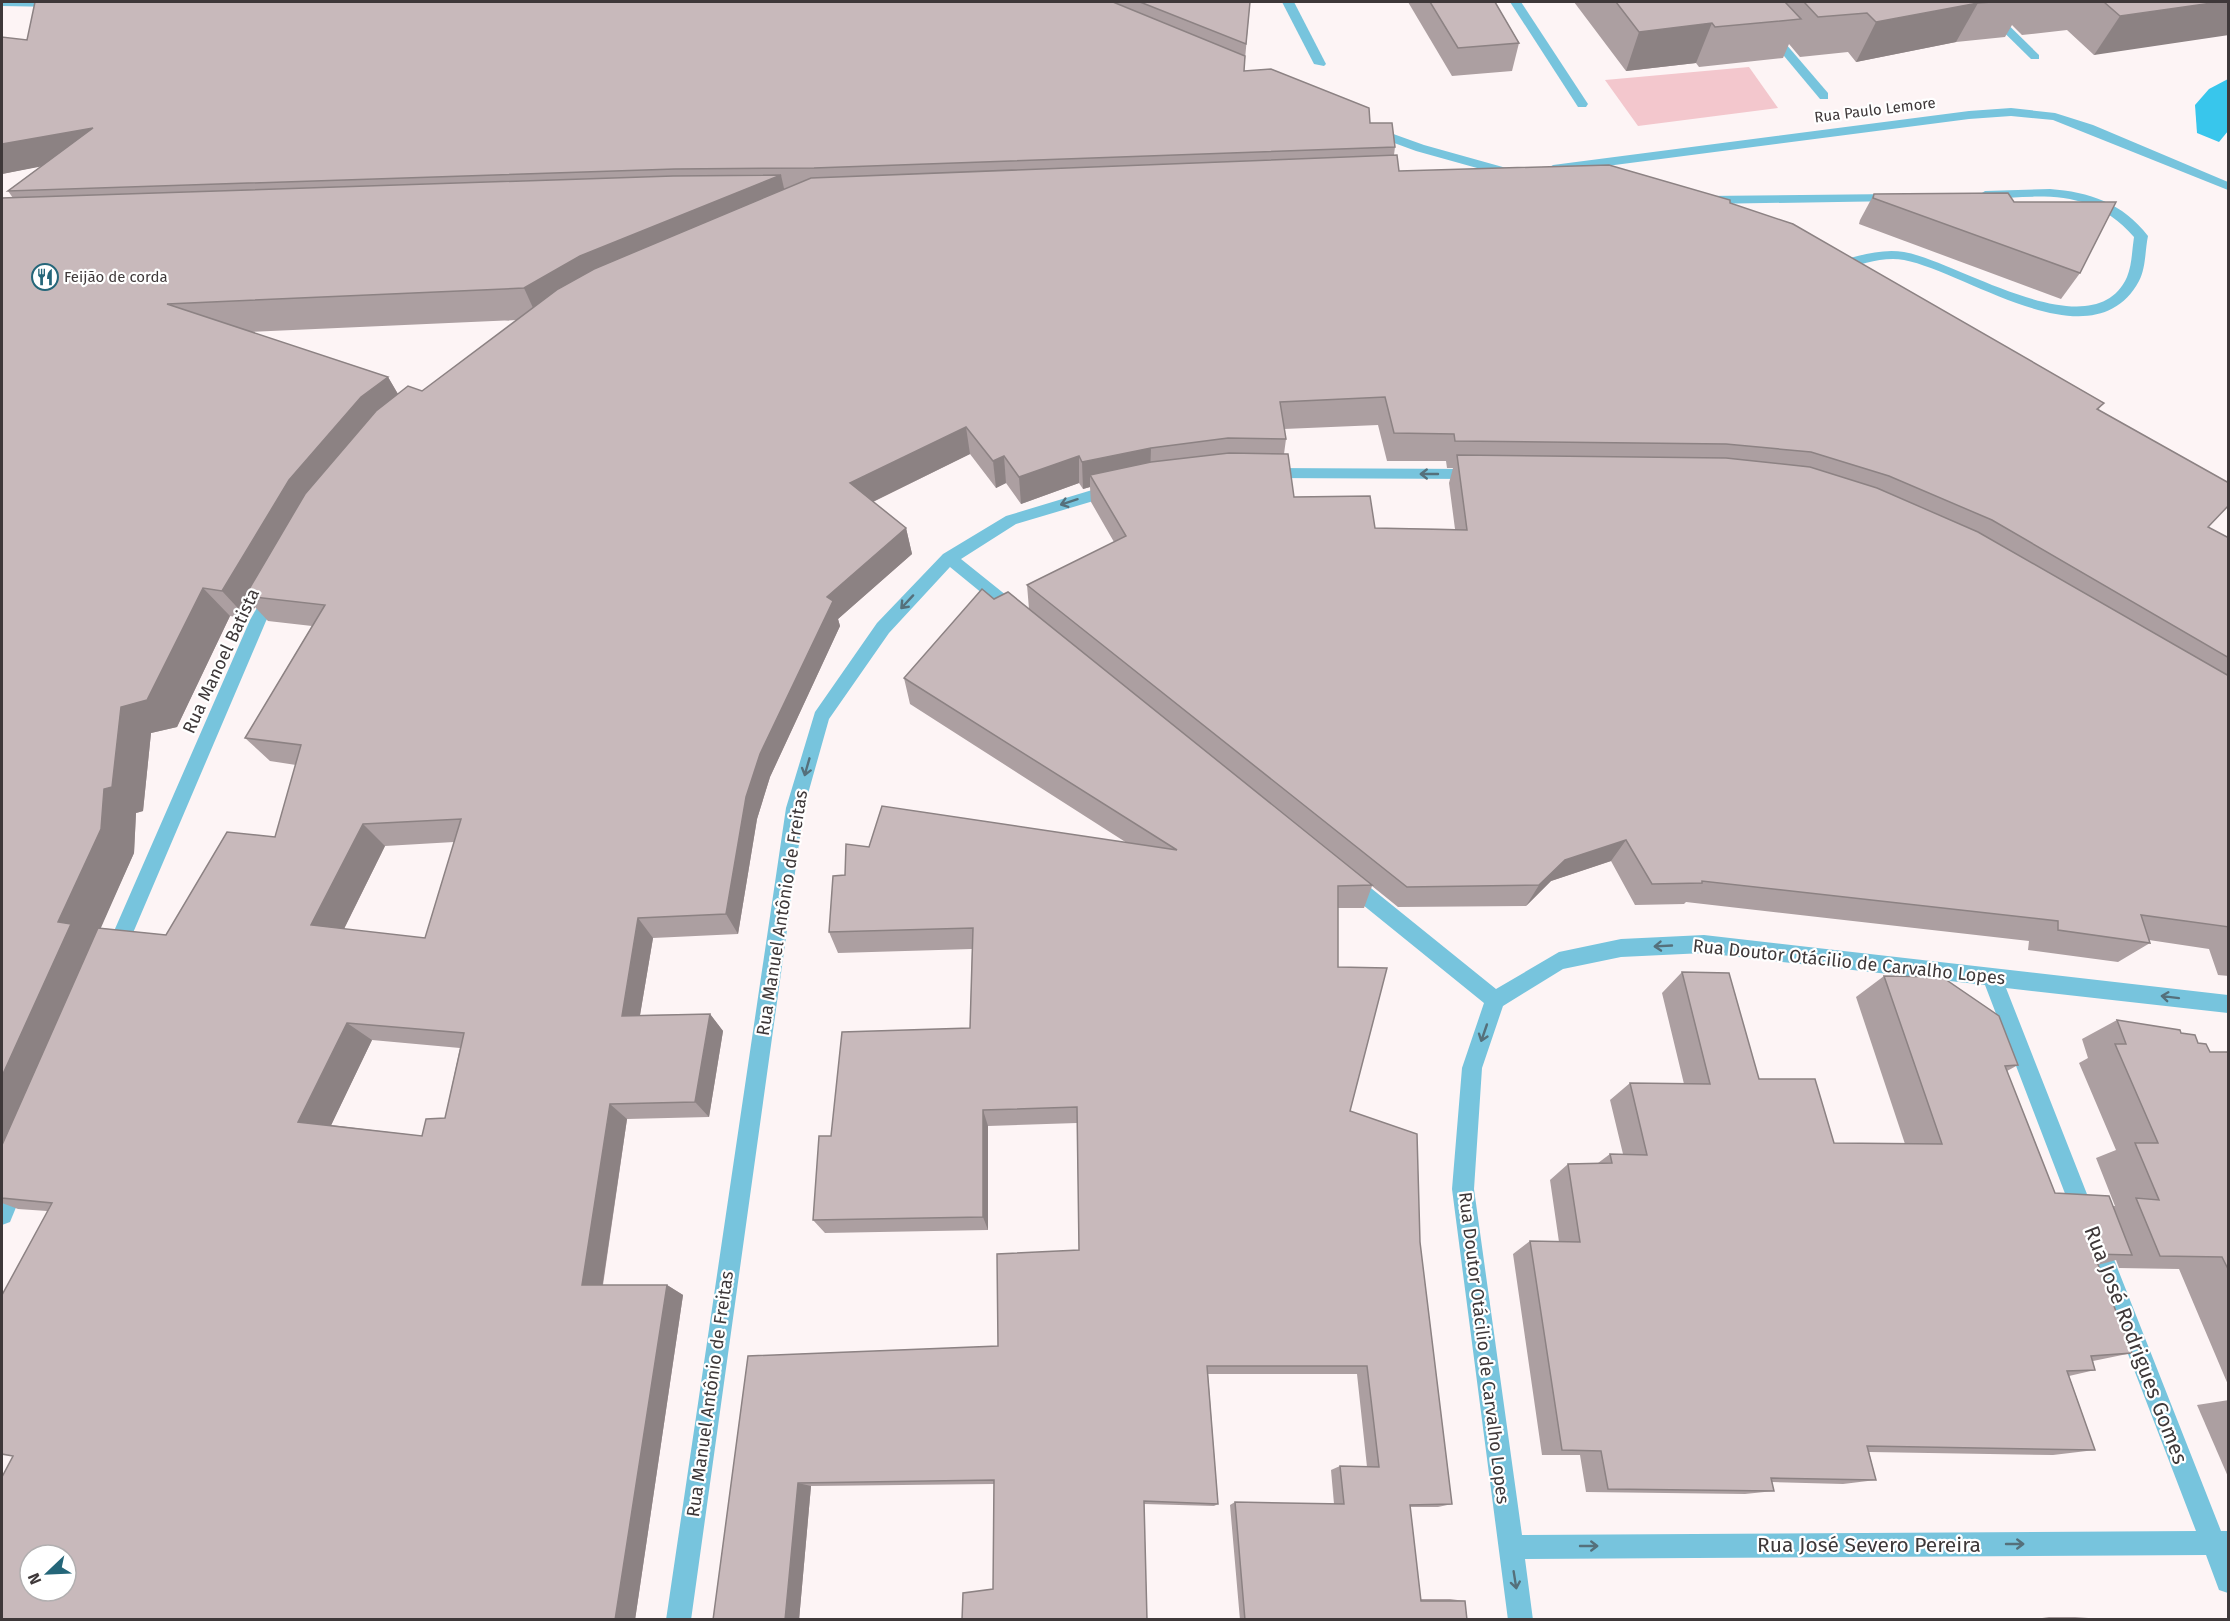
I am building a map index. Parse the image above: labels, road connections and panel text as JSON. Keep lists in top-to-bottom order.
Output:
{
  "streets": {
    "street": [
      "Rua Paulo Lemore",
      "Rua Manoel Batista",
      "Rua Manuel Antônio de Freitas",
      "Rua Doutor Otácilio de Carvalho Lopes",
      "Rua José Rodrigues Gomes",
      "Rua José Severo Pereira"
    ]
  },
  "crossings": [
    ["Rua Doutor Otácilio de Carvalho Lopes", "Rua José Rodrigues Gomes"],
    ["Rua Doutor Otácilio de Carvalho Lopes", "Rua José Severo Pereira"],
    ["Rua José Rodrigues Gomes", "Rua José Severo Pereira"]
  ],
  "one_way": ["Rua Manuel Antônio de Freitas", "Rua José Severo Pereira"],
  "places": {
    "restaurant": ["Feijão de corda"]
  },
  "north": "bottom left"
}
